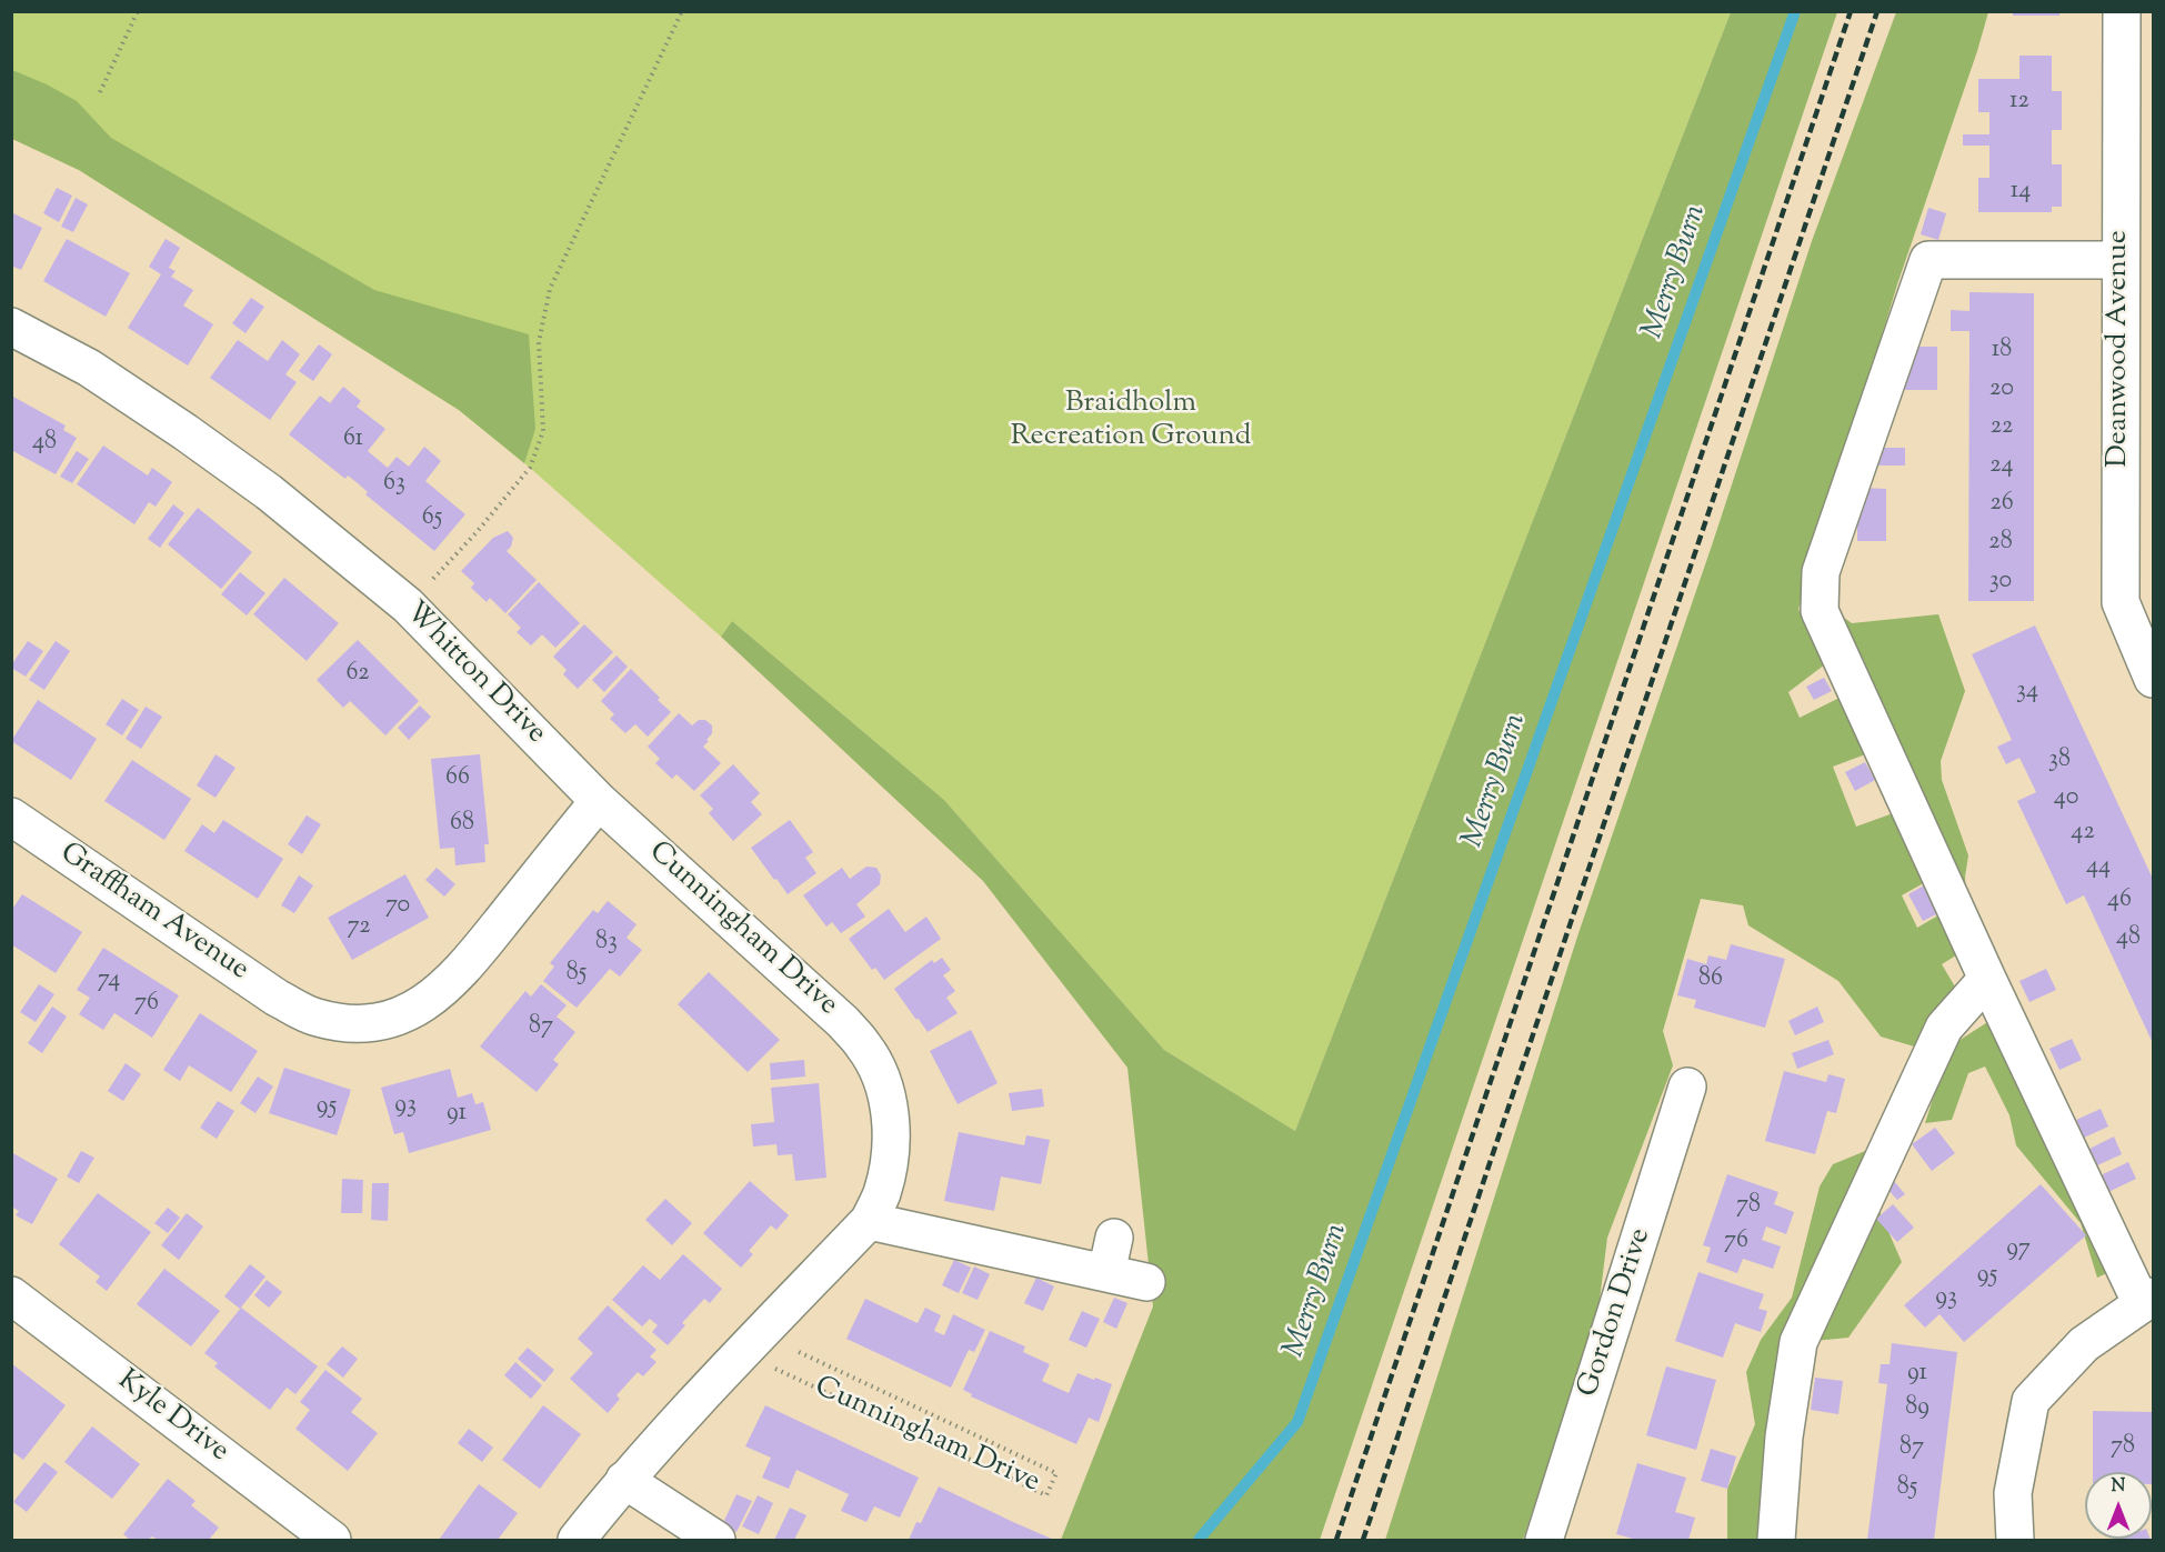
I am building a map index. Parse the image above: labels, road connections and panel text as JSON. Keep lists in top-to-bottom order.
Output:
{
  "streets": {
    "street": [
      "Deanwood Avenue",
      "Whitton Drive",
      "Graffham Avenue",
      "Cunningham Drive",
      "Gordon Drive",
      "Kyle Drive"
    ]
  },
  "crossings": [
    ["Whitton Drive", "Graffham Avenue"],
    ["Whitton Drive", "Cunningham Drive"],
    ["Graffham Avenue", "Cunningham Drive"]
  ],
  "water": ["Merry Burn"],
  "parks": ["Braidholm Recreation Ground"],
  "house_numbers": [
    "12",
    "14",
    "18",
    "20",
    "22",
    "61",
    "48",
    "24",
    "63",
    "26",
    "65",
    "28",
    "30",
    "62",
    "34",
    "38",
    "66",
    "40",
    "68",
    "42",
    "44",
    "46",
    "70",
    "72",
    "48",
    "83",
    "85",
    "86",
    "74",
    "76",
    "87",
    "93",
    "95",
    "91",
    "78",
    "76",
    "97",
    "95",
    "93",
    "91",
    "89",
    "78",
    "87",
    "85"
  ],
  "north": "top"
}
